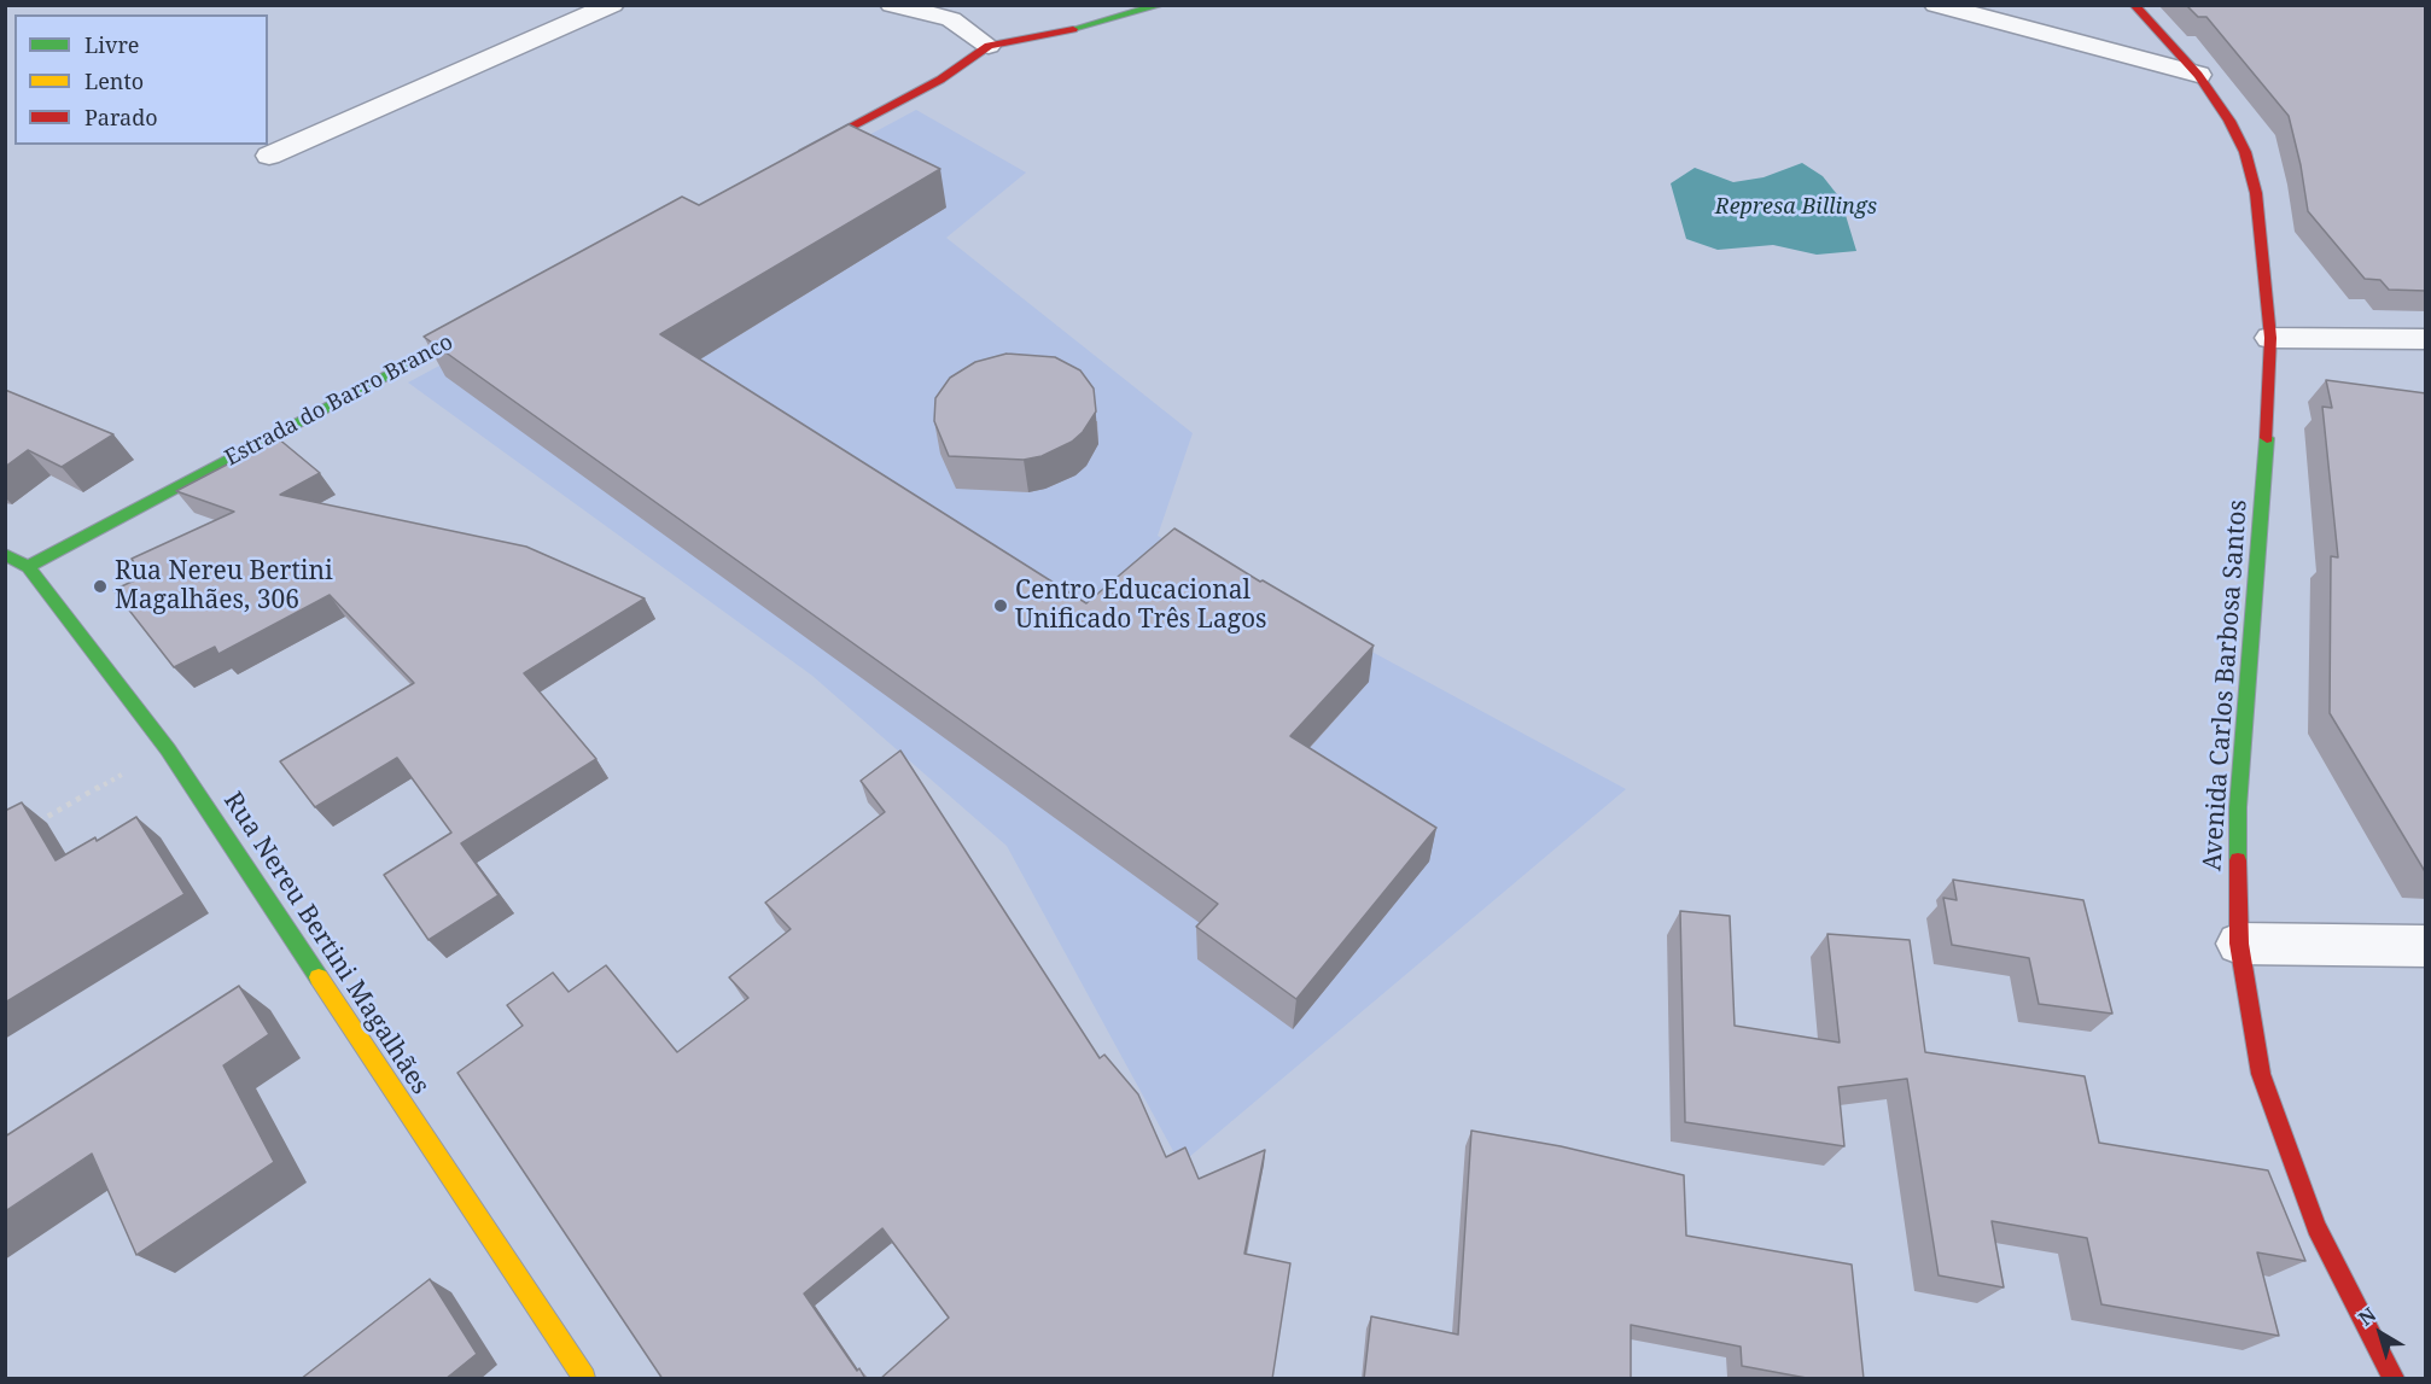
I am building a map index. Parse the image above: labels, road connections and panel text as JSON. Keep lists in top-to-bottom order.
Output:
{
  "streets": {
    "street": ["Estrada do Barro Branco", "Avenida Carlos Barbosa Santos", "Rua Nereu Bertini Magalhães"]
  },
  "crossings": [
    ["Estrada do Barro Branco", "Rua Nereu Bertini Magalhães"]
  ],
  "water": ["Represa Billings"],
  "places": ["Rua Nereu Bertini Magalhães, 306", "Centro Educacional Unificado Três Lagos"],
  "legend": ["Livre", "Lento", "Parado"],
  "north": "top left"
}
